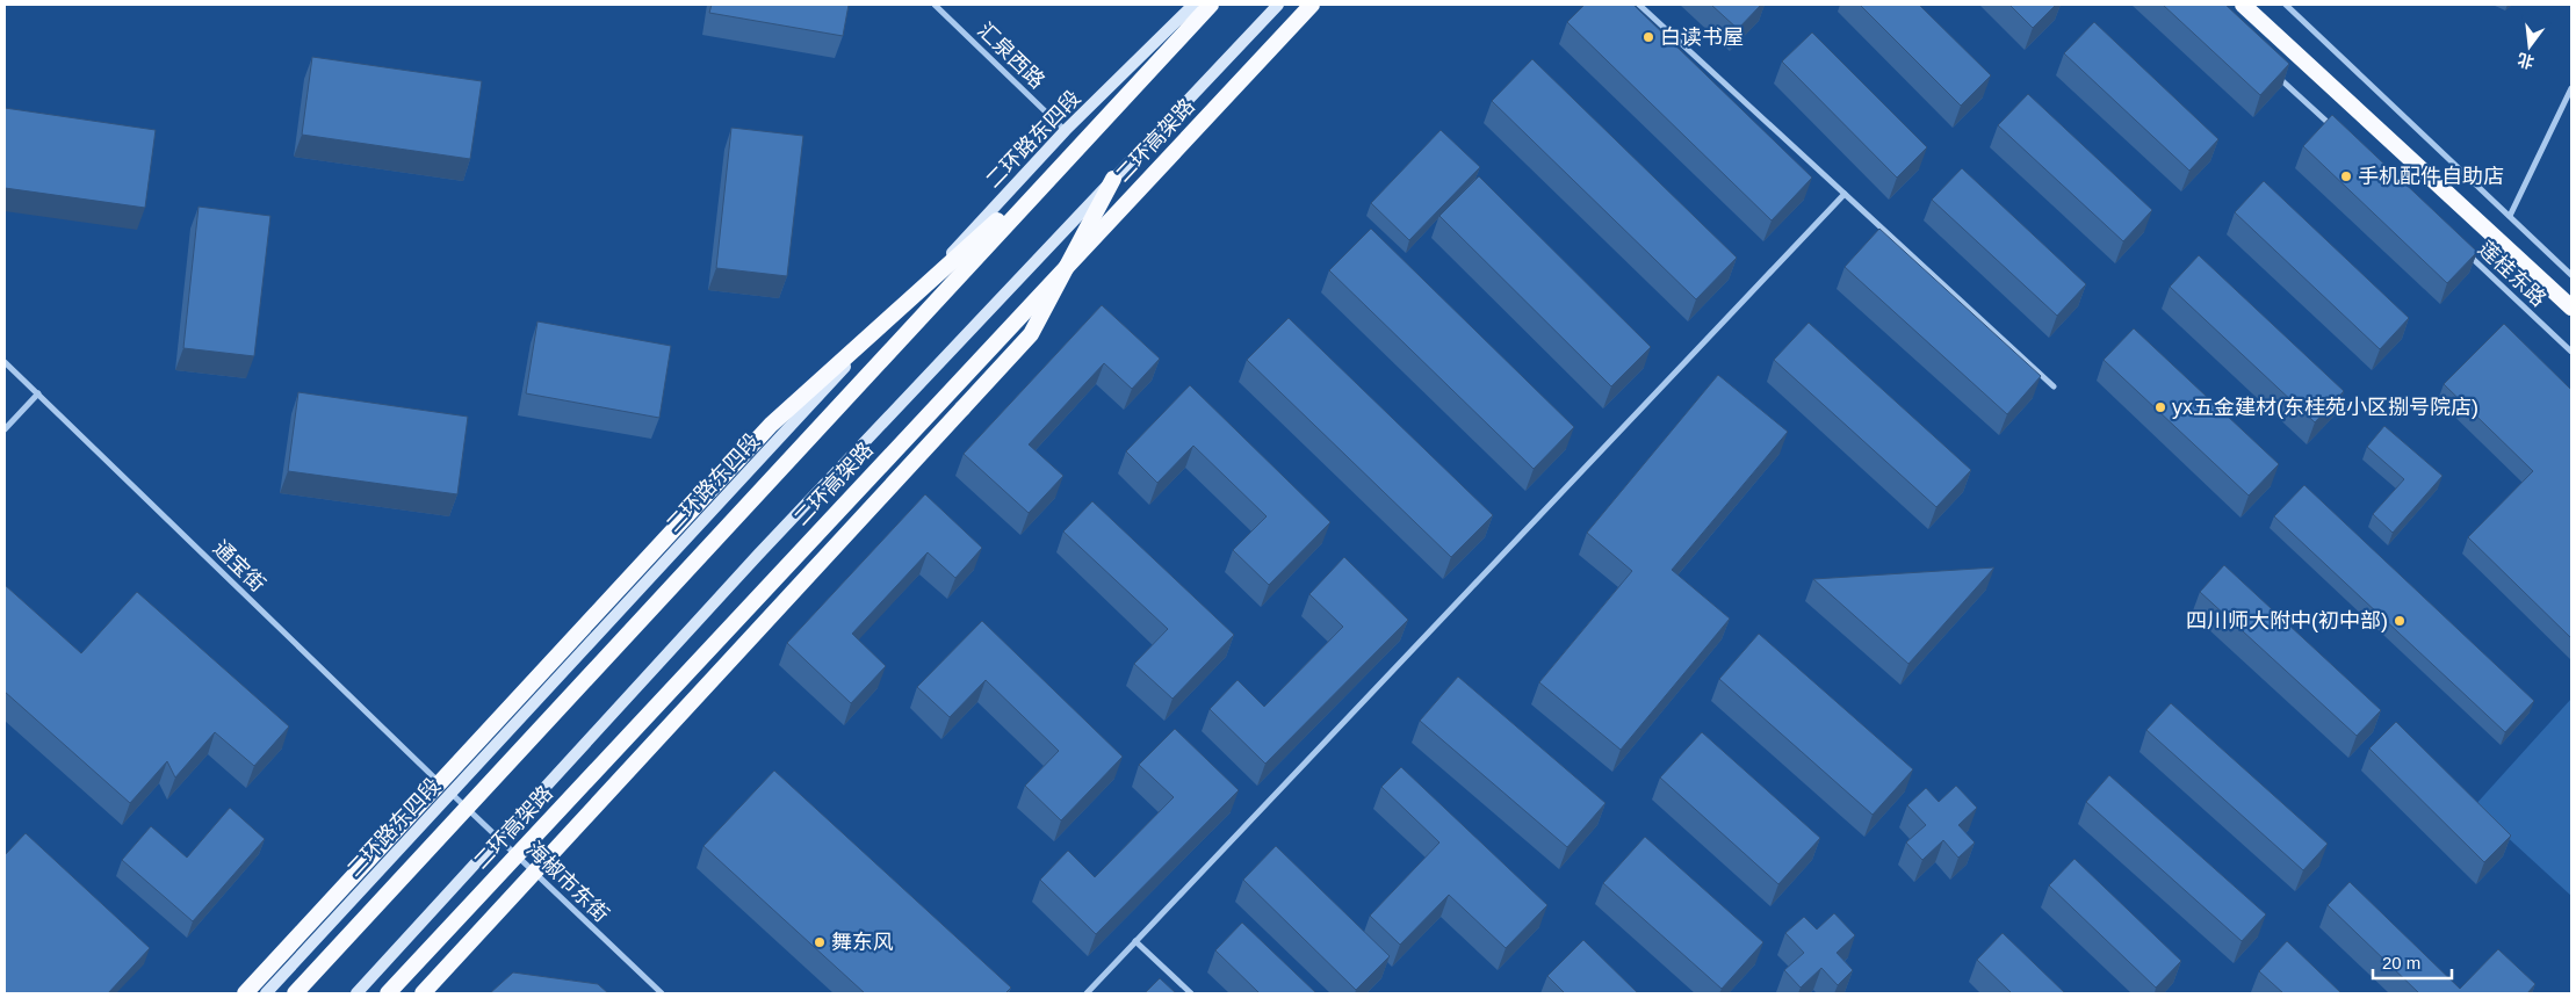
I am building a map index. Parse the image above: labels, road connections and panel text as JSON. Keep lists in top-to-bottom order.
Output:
{
  "streets": {
    "highway": ["二环高架路"],
    "main road": ["二环路东四段"],
    "street": [
      "汇泉西路",
      "莲桂东路",
      "通宝街",
      "海椒市东街"
    ]
  },
  "crossings": [
    ["汇泉西路", "二环路东四段"],
    ["二环路东四段", "通宝街"],
    ["二环路东四段", "海椒市东街"],
    ["通宝街", "海椒市东街"]
  ],
  "places": [
    "白读书屋",
    "手机配件自助店",
    "yx五金建材(东桂苑小区捌号院店)",
    "四川师大附中(初中部)",
    "舞东风"
  ],
  "scale_bar": "20 m",
  "north": "bottom"
}
